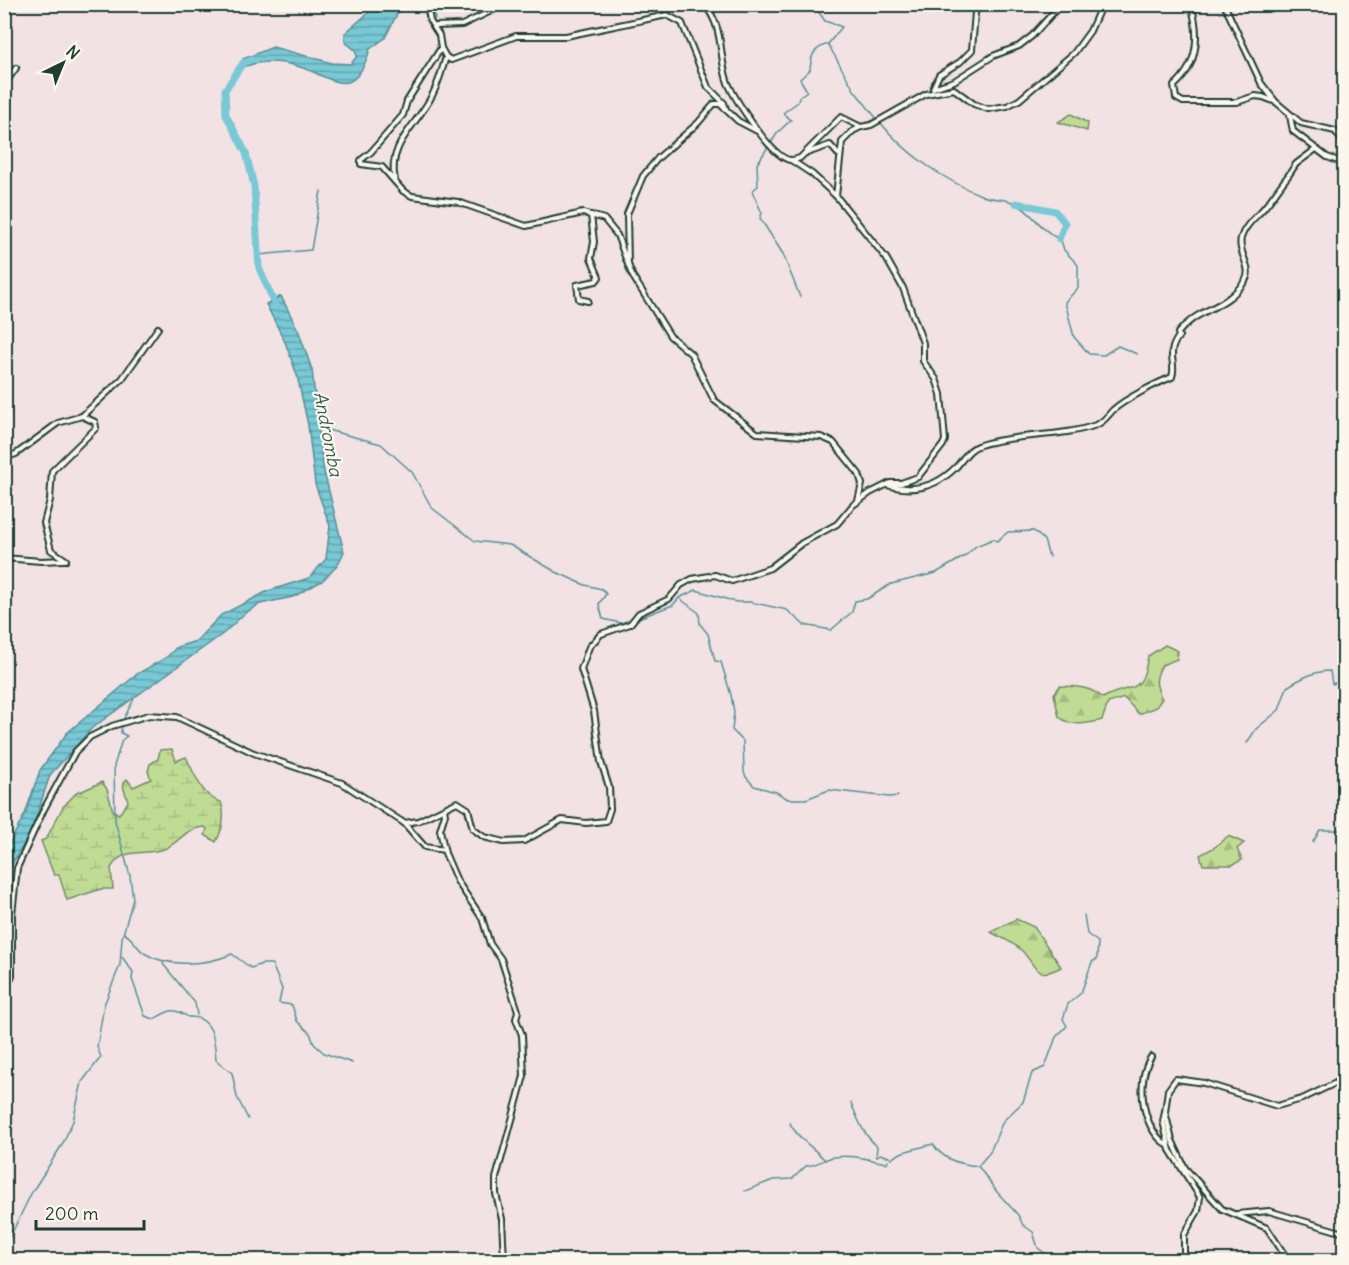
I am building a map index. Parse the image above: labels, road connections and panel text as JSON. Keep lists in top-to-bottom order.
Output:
{
  "water": ["Andromba"],
  "scale_bar": "200 m",
  "north": "top right"
}
